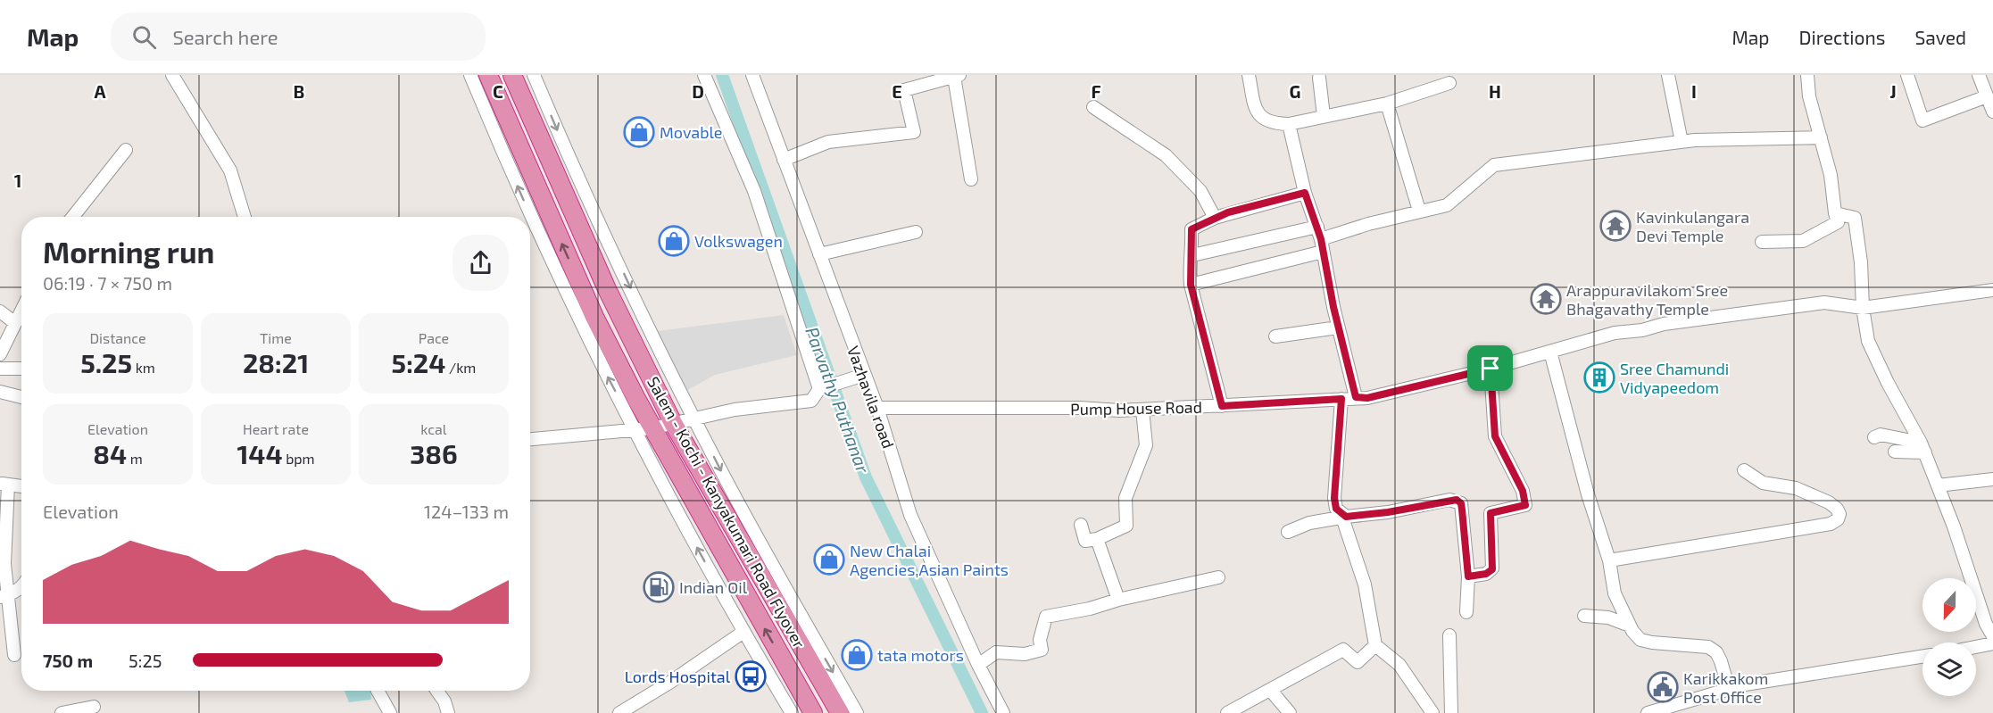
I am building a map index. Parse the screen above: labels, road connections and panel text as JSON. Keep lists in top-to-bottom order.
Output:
{
  "streets": {
    "highway": ["Salem - Kochi - Kanyakumari Road Flyover"],
    "street": ["Vazhavila road", "Pump House Road"]
  },
  "crossings": [
    ["Vazhavila road", "Pump House Road"]
  ],
  "water": ["Parvathy Puthanar"],
  "places": {
    "shop": [
      "Movable",
      "Volkswagen",
      "New Chalai Agencies,Asian Paints",
      "tata motors"
    ],
    "temple": ["Kavinkulangara Devi Temple", "Arappuravilakom Sree Bhagavathy Temple"],
    "building": ["Sree Chamundi Vidyapeedom"],
    "fuel station": ["Indian Oil"],
    "bus stop": ["Lords Hospital"],
    "public building": ["Karikkakom Post Office"]
  },
  "north": "bottom",
  "page": {
    "header": "Map",
    "search": "Search here",
    "nav": ["Map", "Directions", "Saved"],
    "heading": ["Morning run", "06:19 · 7 × 750 m"],
    "stats": [
      ["Distance", "5.25 km"],
      ["Time", "28:21"],
      ["Pace", "5:24 /km"],
      ["Elevation", "84 m"],
      ["Heart rate", "144 bpm"],
      ["kcal", "386"]
    ],
    "chart": ["Elevation", "124–133 m"],
    "list": [
      {
        "name": "750 m",
        "note": "5:25"
      }
    ]
  },
  "grid": {
    "columns": [
      "A",
      "B",
      "C",
      "D",
      "E",
      "F",
      "G",
      "H",
      "I",
      "J"
    ],
    "rows": ["1"]
  }
}
